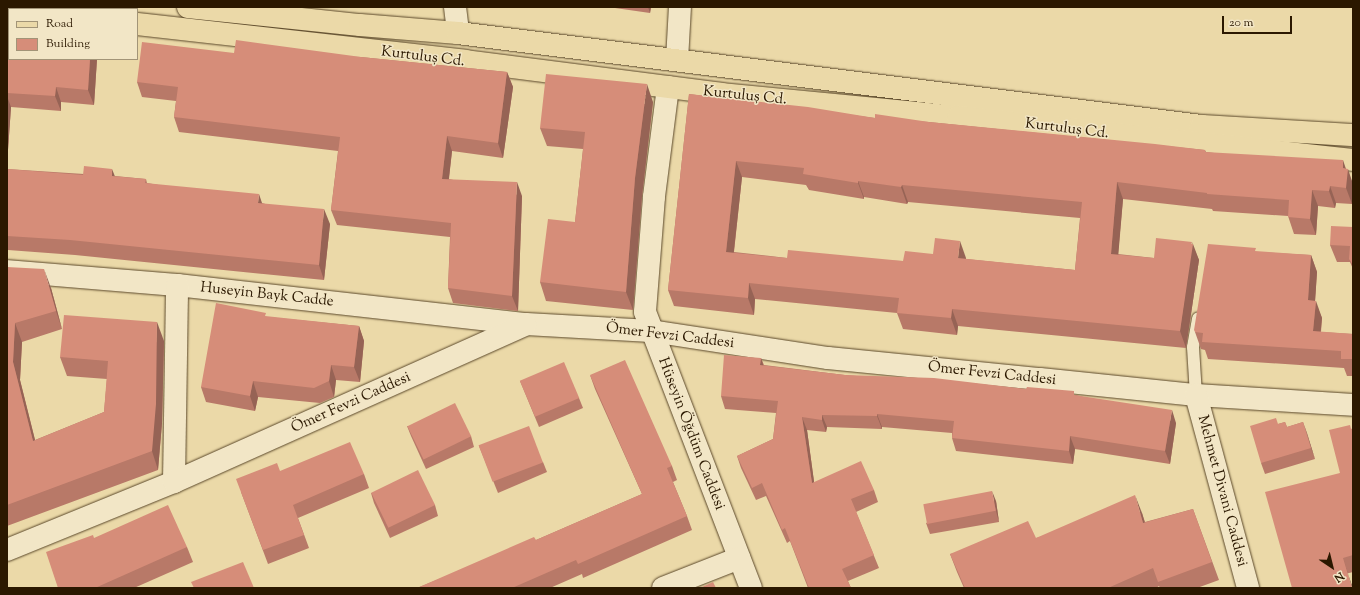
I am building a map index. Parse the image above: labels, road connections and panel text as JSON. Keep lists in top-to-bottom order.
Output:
{
  "streets": {
    "main road": ["Kurtuluş Cd."],
    "street": [
      "Huseyin Bayk Cadde",
      "Ömer Fevzi Caddesi",
      "Hüseyin Öğdüm Caddesi",
      "Mehmet Divani Caddesi"
    ]
  },
  "crossings": [
    ["Kurtuluş Cd.", "Hüseyin Öğdüm Caddesi"],
    ["Huseyin Bayk Cadde", "Ömer Fevzi Caddesi"],
    ["Ömer Fevzi Caddesi", "Hüseyin Öğdüm Caddesi"],
    ["Ömer Fevzi Caddesi", "Mehmet Divani Caddesi"]
  ],
  "legend": ["Road", "Building"],
  "scale_bar": "20 m",
  "north": "bottom right"
}
